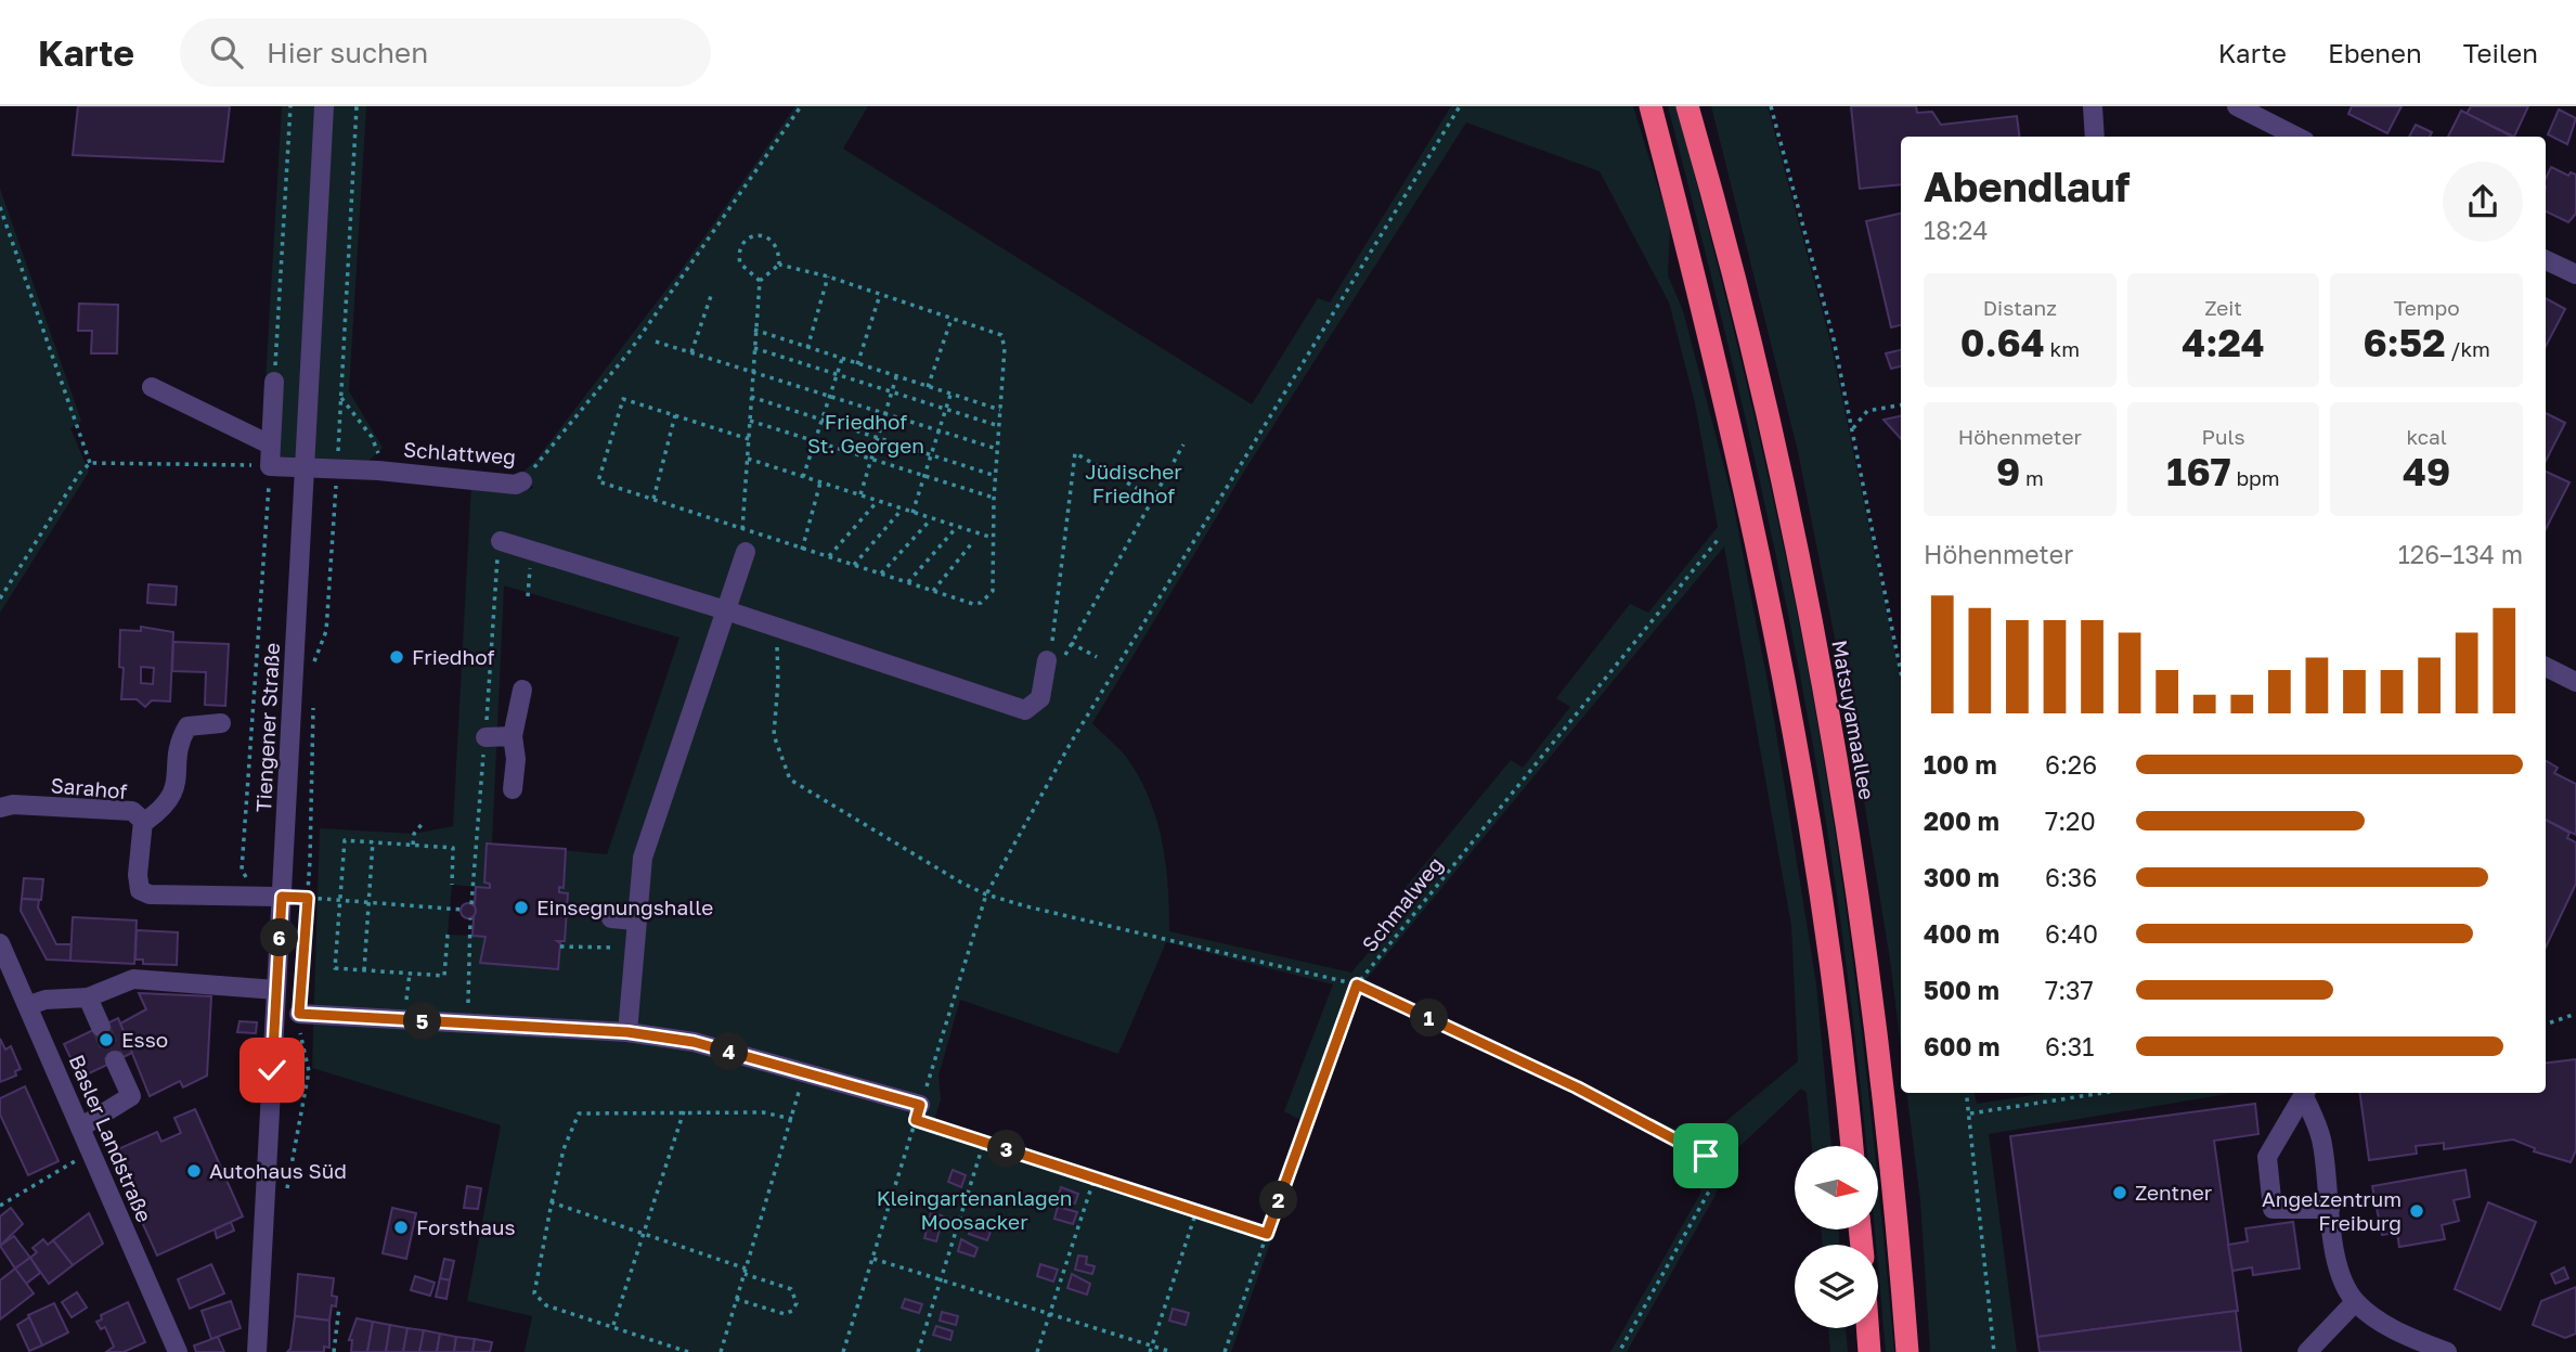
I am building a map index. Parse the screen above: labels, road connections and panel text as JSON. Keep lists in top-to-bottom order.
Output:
{
  "streets": {
    "highway": ["Matsuyamaallee"],
    "street": [
      "Schlattweg",
      "Tiengener Straße",
      "Sarahof",
      "Basler Landstraße"
    ],
    "path": ["Schmalweg"]
  },
  "crossings": [
    ["Schlattweg", "Tiengener Straße"],
    ["Tiengener Straße", "Sarahof"]
  ],
  "parks": ["Friedhof St. Georgen", "Jüdischer Friedhof", "Kleingartenanlagen Moosacker"],
  "places": [
    "Friedhof",
    "Einsegnungshalle",
    "Esso",
    "Autohaus Süd",
    "Zentner",
    "Angelzentrum Freiburg",
    "Forsthaus"
  ],
  "north": "right",
  "page": {
    "header": "Karte",
    "search": "Hier suchen",
    "nav": ["Karte", "Ebenen", "Teilen"],
    "heading": ["Abendlauf", "18:24"],
    "stats": [
      ["Distanz", "0.64 km"],
      ["Zeit", "4:24"],
      ["Tempo", "6:52 /km"],
      ["Höhenmeter", "9 m"],
      ["Puls", "167 bpm"],
      ["kcal", "49"]
    ],
    "chart": ["Höhenmeter", "126–134 m"],
    "list": [
      {
        "name": "100 m",
        "note": "6:26"
      },
      {
        "name": "200 m",
        "note": "7:20"
      },
      {
        "name": "300 m",
        "note": "6:36"
      },
      {
        "name": "400 m",
        "note": "6:40"
      },
      {
        "name": "500 m",
        "note": "7:37"
      },
      {
        "name": "600 m",
        "note": "6:31"
      }
    ],
    "pins": [
      "6",
      "1",
      "5",
      "4",
      "3",
      "2"
    ]
  }
}
